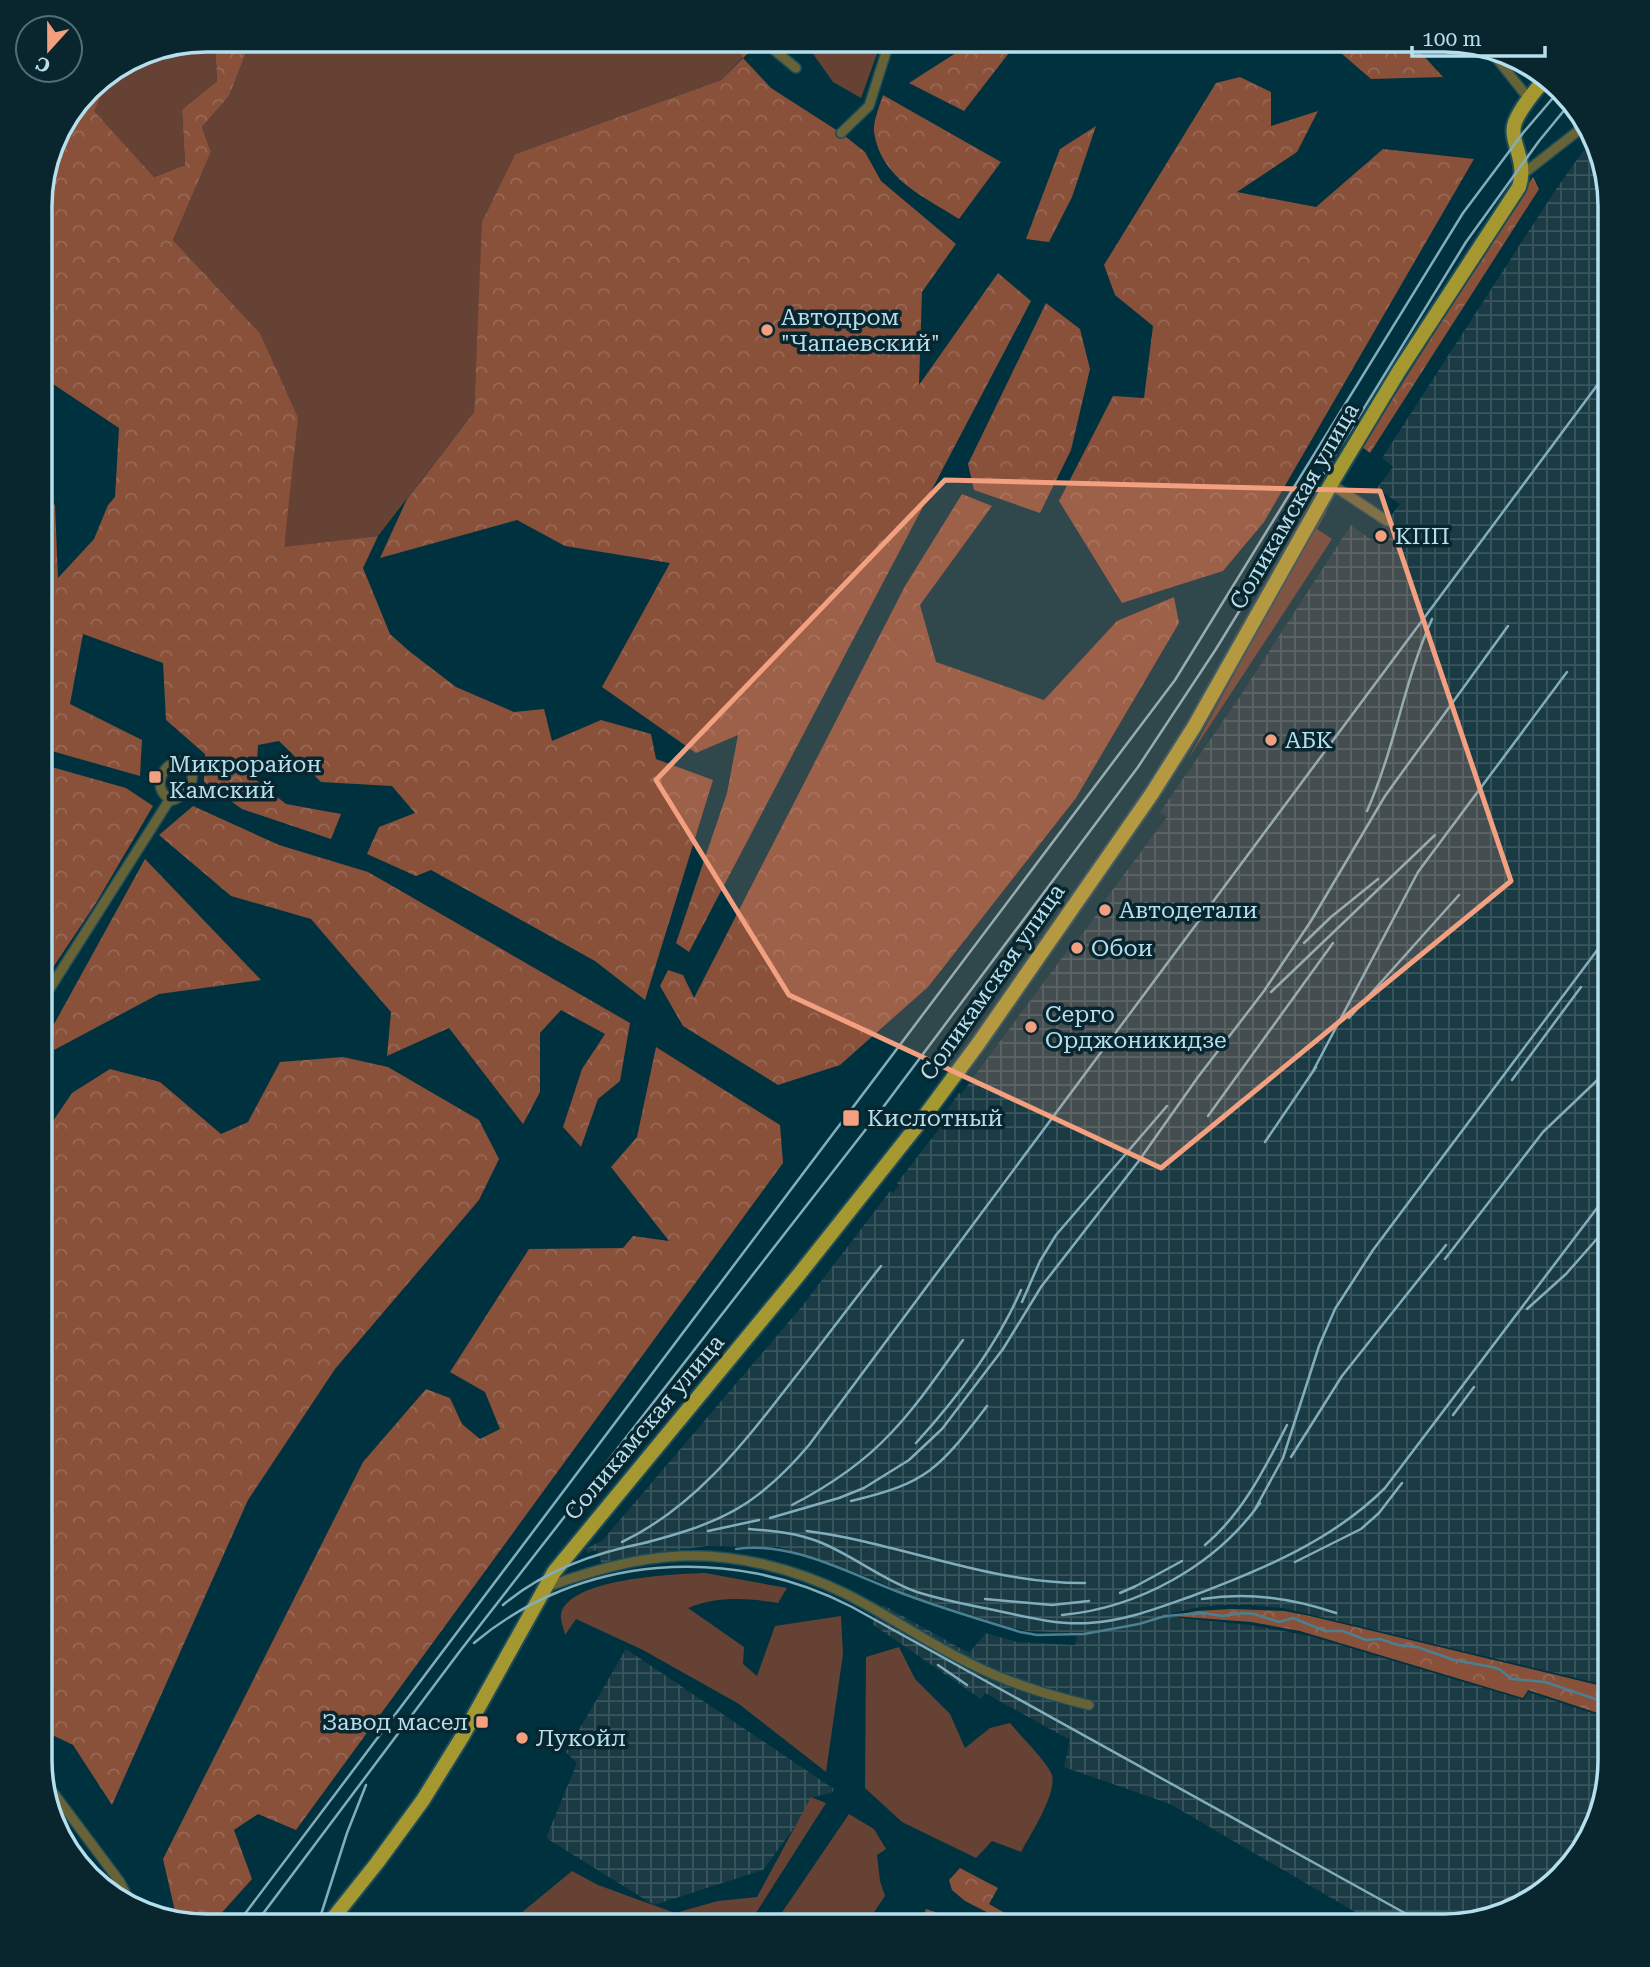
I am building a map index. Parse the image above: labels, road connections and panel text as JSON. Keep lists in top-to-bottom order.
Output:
{
  "streets": {
    "main road": ["Соликамская улица"]
  },
  "places": {
    "other": [
      "Автодром \"Чапаевский\"",
      "КПП",
      "АБК",
      "Автодетали",
      "Обои",
      "Серго Орджоникидзе",
      "Лукойл"
    ],
    "transit": ["Микрорайон Камский", "Кислотный", "Завод масел"]
  },
  "scale_bar": "100 m",
  "north": "bottom"
}
